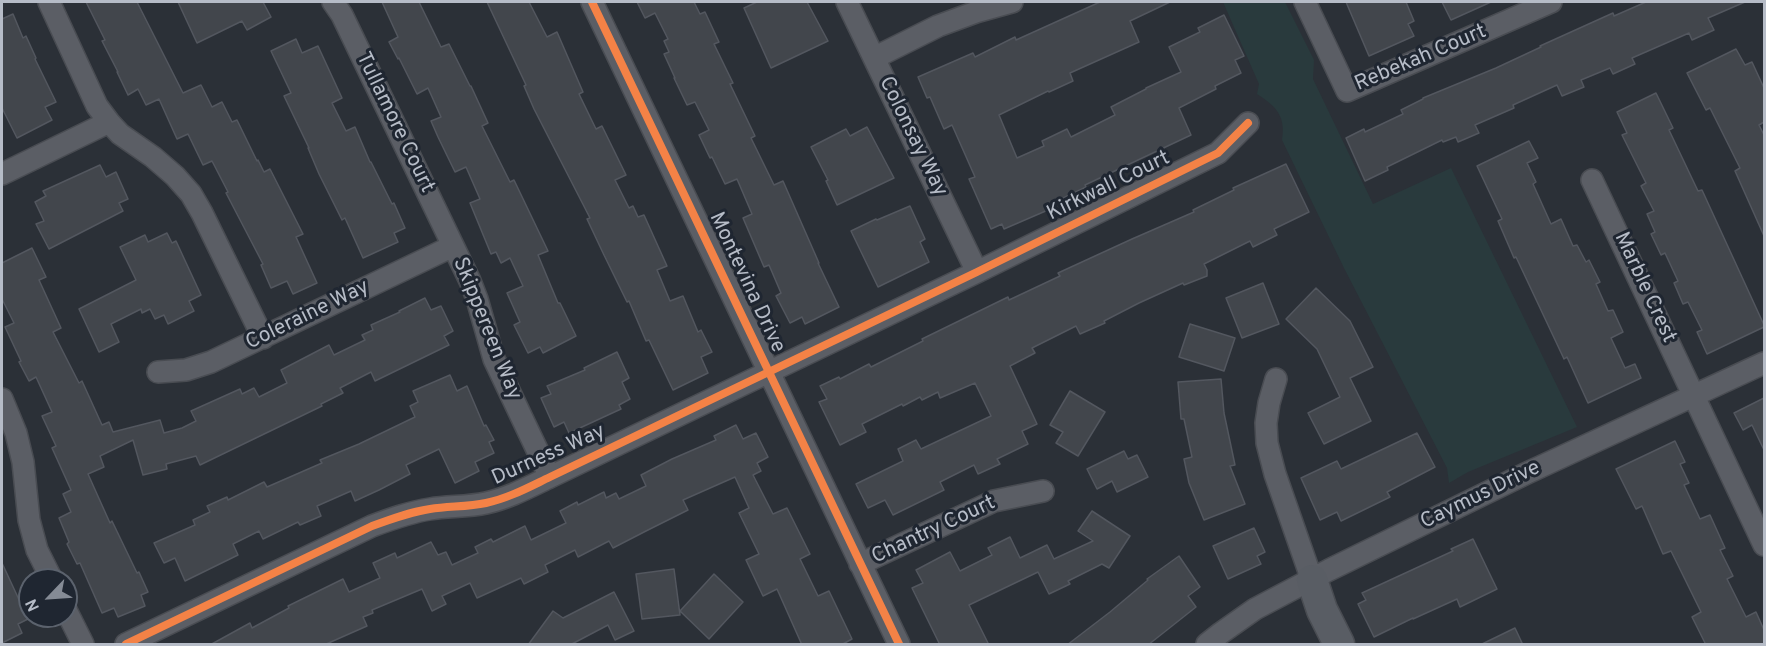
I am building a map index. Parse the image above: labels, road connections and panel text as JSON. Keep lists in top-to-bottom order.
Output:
{
  "streets": {
    "street": [
      "Rebekah Court",
      "Tullamore Court",
      "Colonsay Way",
      "Kirkwall Court",
      "Montevina Drive",
      "Marble Crest",
      "Coleraine Way",
      "Skippereen Way",
      "Durness Way",
      "Caymus Drive",
      "Chantry Court"
    ]
  },
  "crossings": [
    ["Tullamore Court", "Coleraine Way"],
    ["Tullamore Court", "Skippereen Way"],
    ["Colonsay Way", "Kirkwall Court"],
    ["Colonsay Way", "Durness Way"],
    ["Kirkwall Court", "Durness Way"],
    ["Montevina Drive", "Durness Way"],
    ["Montevina Drive", "Chantry Court"],
    ["Marble Crest", "Caymus Drive"],
    ["Coleraine Way", "Skippereen Way"],
    ["Skippereen Way", "Durness Way"]
  ],
  "north": "bottom left"
}
